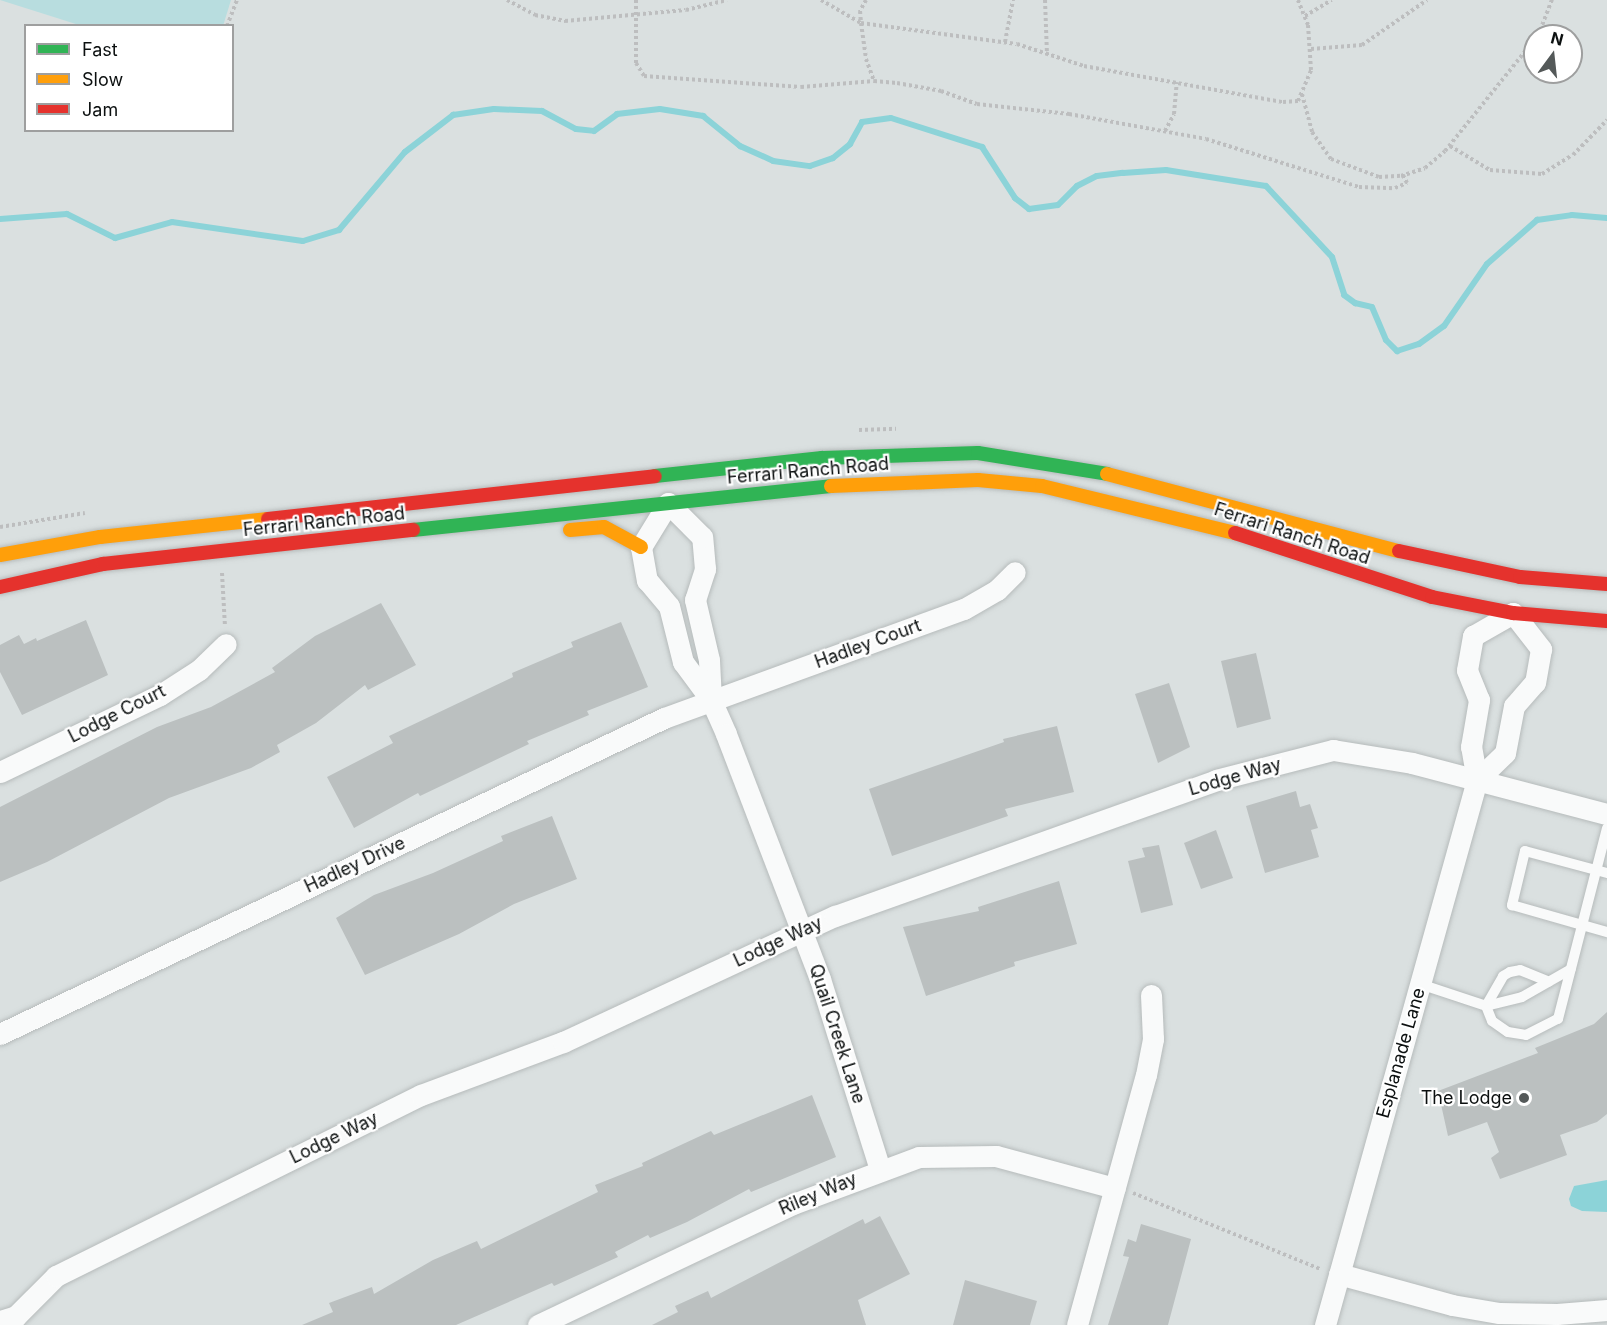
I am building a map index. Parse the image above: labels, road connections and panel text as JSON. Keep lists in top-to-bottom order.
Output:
{
  "streets": {
    "main road": ["Ferrari Ranch Road"],
    "street": [
      "Hadley Court",
      "Lodge Court",
      "Lodge Way",
      "Hadley Drive",
      "Quail Creek Lane",
      "Esplanade Lane",
      "Riley Way"
    ]
  },
  "crossings": [
    ["Ferrari Ranch Road", "Esplanade Lane"],
    ["Hadley Court", "Hadley Drive"],
    ["Hadley Court", "Quail Creek Lane"],
    ["Lodge Way", "Quail Creek Lane"],
    ["Lodge Way", "Esplanade Lane"],
    ["Hadley Drive", "Quail Creek Lane"],
    ["Quail Creek Lane", "Riley Way"]
  ],
  "places": ["The Lodge"],
  "legend": ["Fast", "Slow", "Jam"],
  "north": "top"
}
